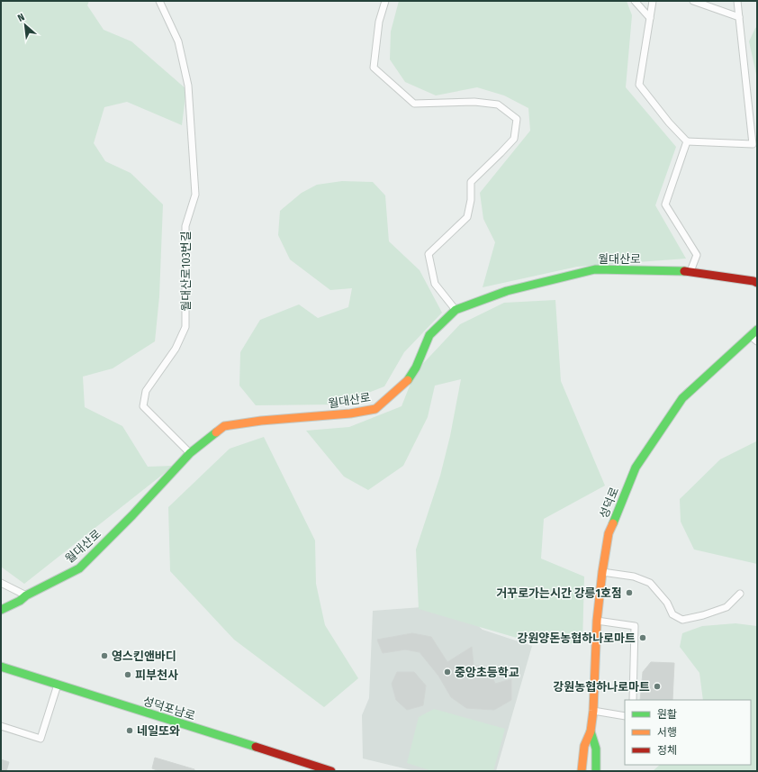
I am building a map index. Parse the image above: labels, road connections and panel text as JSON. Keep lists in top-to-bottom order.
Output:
{
  "streets": {
    "street": [
      "월대산로",
      "월대산로103번길",
      "성덕로",
      "성덕포남로"
    ]
  },
  "crossings": [
    ["월대산로", "월대산로103번길"]
  ],
  "places": [
    "거꾸로가는시간 강릉1호점",
    "강원양돈농협하나로마트",
    "영스킨앤바디",
    "중앙초등학교",
    "피부천사",
    "강원농협하나로마트",
    "네일또와"
  ],
  "legend": ["원활", "서행", "정체"],
  "north": "top left"
}
